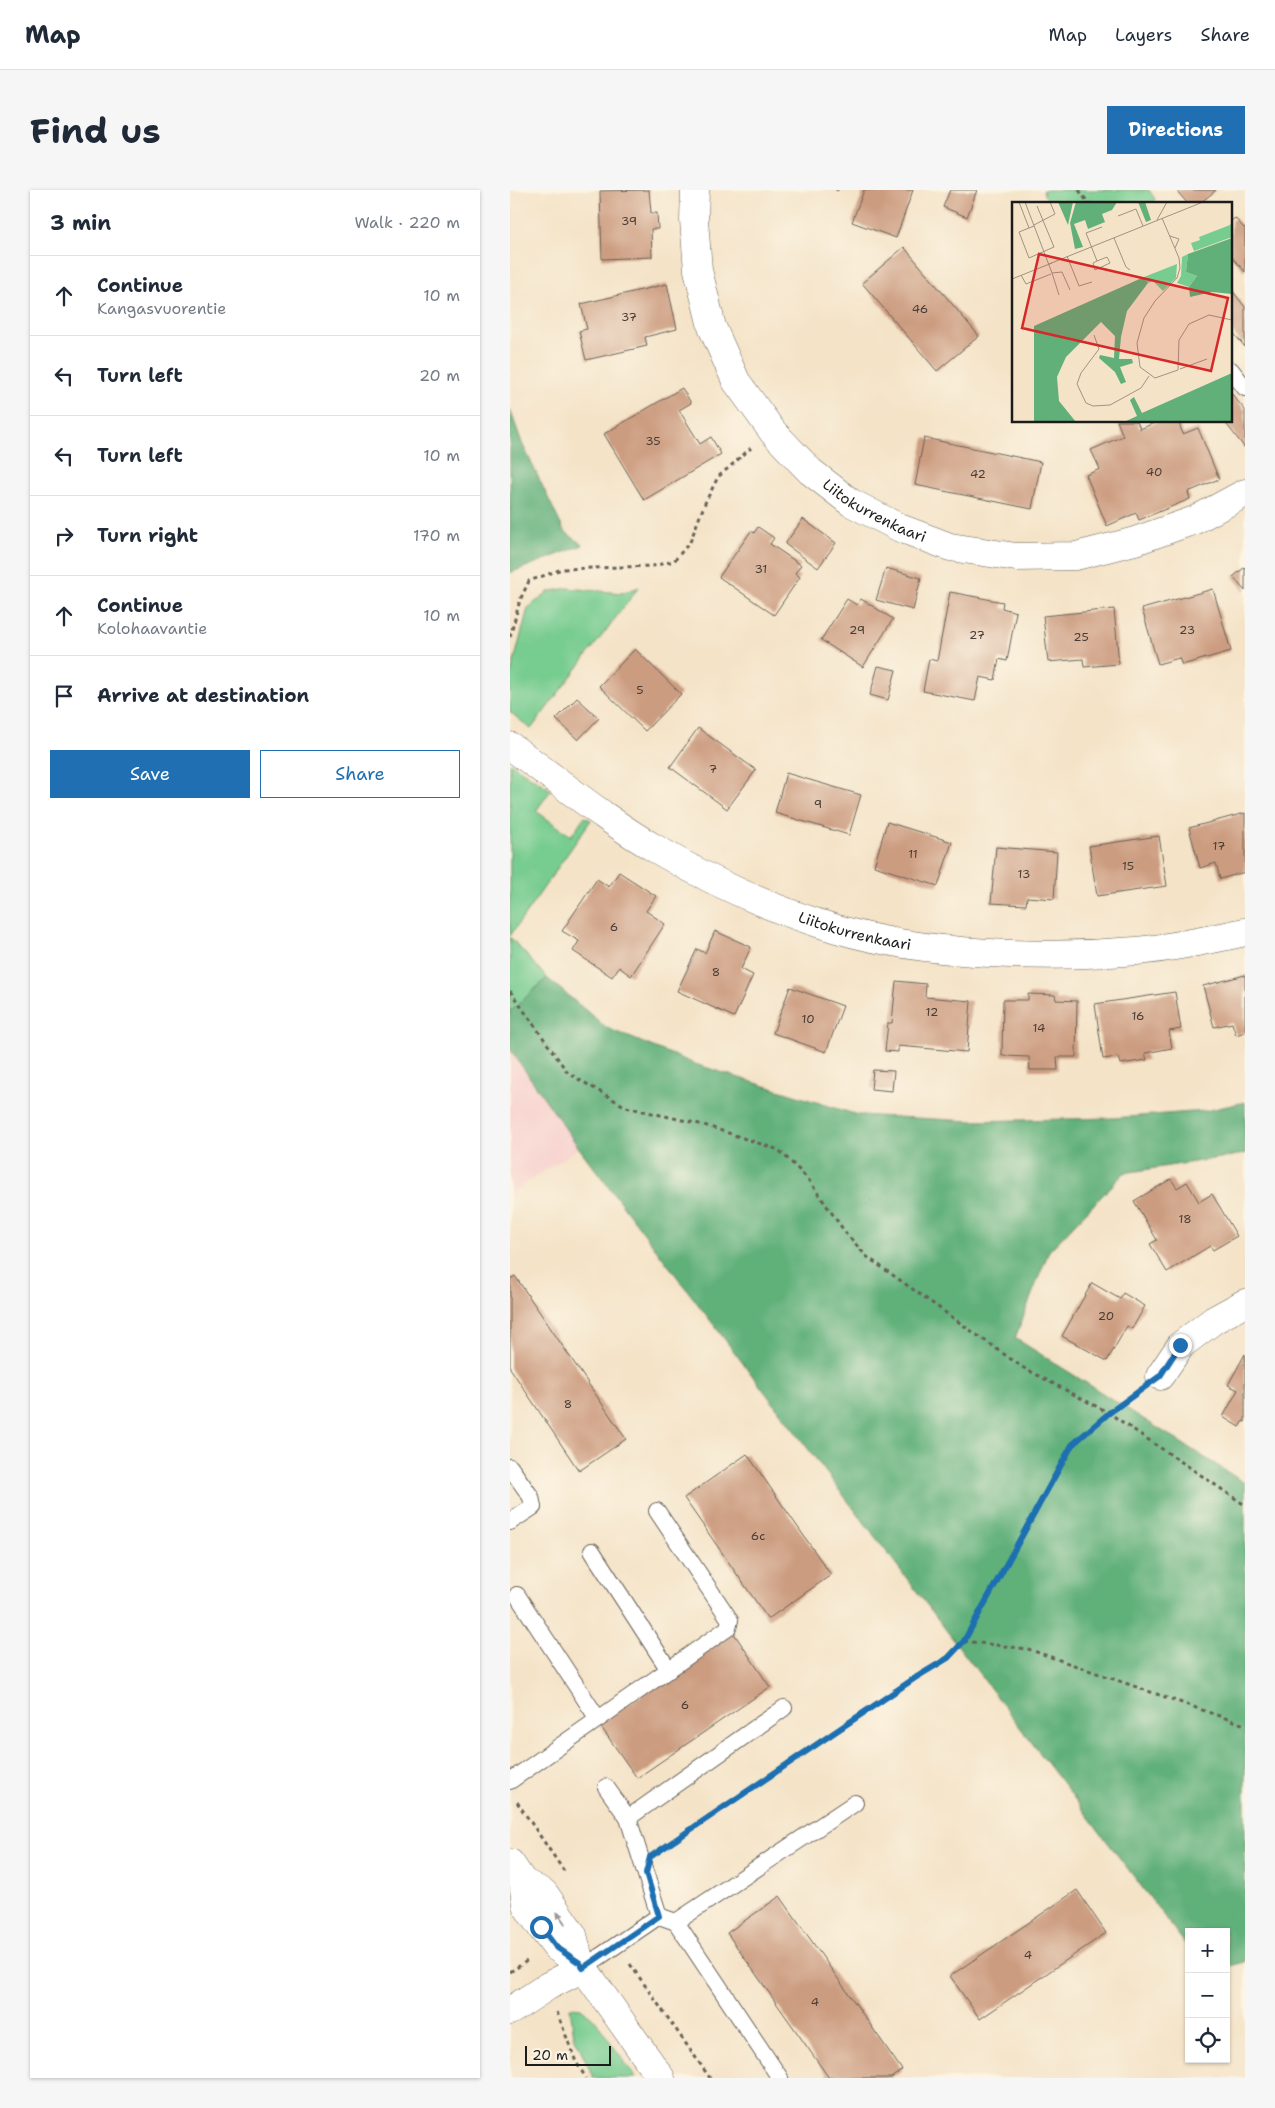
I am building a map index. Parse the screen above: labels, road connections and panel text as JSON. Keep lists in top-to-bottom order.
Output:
{
  "streets": {
    "street": ["Liitokurrenkaari"]
  },
  "house_numbers": [
    "39",
    "46",
    "37",
    "35",
    "40",
    "42",
    "31",
    "29",
    "23",
    "27",
    "25",
    "5",
    "7",
    "9",
    "17",
    "11",
    "15",
    "13",
    "6",
    "8",
    "12",
    "16",
    "10",
    "14",
    "18",
    "20",
    "8",
    "6c",
    "6",
    "4",
    "4"
  ],
  "scale_bar": "20 m",
  "page": {
    "header": "Map",
    "nav": ["Map", "Layers", "Share"],
    "buttons": [
      "Directions",
      ["Save", "Share"]
    ],
    "title": "Find us",
    "heading": ["3 min", "Walk · 220 m"],
    "list": [
      ["Continue", "Kangasvuorentie", "10 m"],
      ["Turn left", "20 m"],
      ["Turn left", "10 m"],
      ["Turn right", "170 m"],
      ["Continue", "Kolohaavantie", "10 m"],
      "Arrive at destination"
    ],
    "map_buttons": ["+", "−"],
    "scale": "20 m"
  }
}
